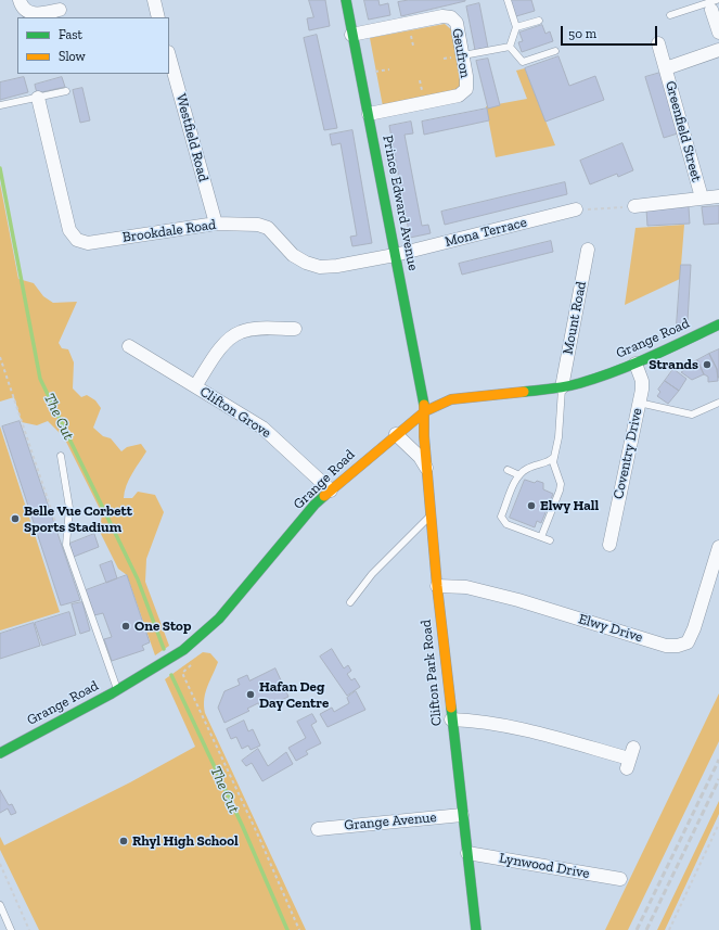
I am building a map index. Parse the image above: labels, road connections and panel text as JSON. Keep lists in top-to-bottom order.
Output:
{
  "streets": {
    "street": [
      "Geufron",
      "Greenfield Street",
      "Westfield Road",
      "Prince Edward Avenue",
      "Brookdale Road",
      "Mona Terrace",
      "Mount Road",
      "Grange Road",
      "Clifton Grove",
      "Coventry Drive",
      "Elwy Drive",
      "Clifton Park Road",
      "Grange Avenue",
      "Lynwood Drive"
    ]
  },
  "crossings": [
    ["Geufron", "Prince Edward Avenue"],
    ["Westfield Road", "Brookdale Road"],
    ["Prince Edward Avenue", "Brookdale Road"],
    ["Prince Edward Avenue", "Mona Terrace"],
    ["Prince Edward Avenue", "Grange Road"],
    ["Prince Edward Avenue", "Clifton Park Road"],
    ["Brookdale Road", "Mona Terrace"],
    ["Mount Road", "Grange Road"],
    ["Grange Road", "Clifton Grove"],
    ["Grange Road", "Coventry Drive"],
    ["Grange Road", "Clifton Park Road"],
    ["Elwy Drive", "Clifton Park Road"],
    ["Clifton Park Road", "Grange Avenue"],
    ["Clifton Park Road", "Lynwood Drive"]
  ],
  "water": ["The Cut"],
  "places": [
    "Strands",
    "Elwy Hall",
    "Belle Vue Corbett Sports Stadium",
    "One Stop",
    "Hafan Deg Day Centre",
    "Rhyl High School"
  ],
  "legend": ["Fast", "Slow"],
  "scale_bar": "50 m"
}
